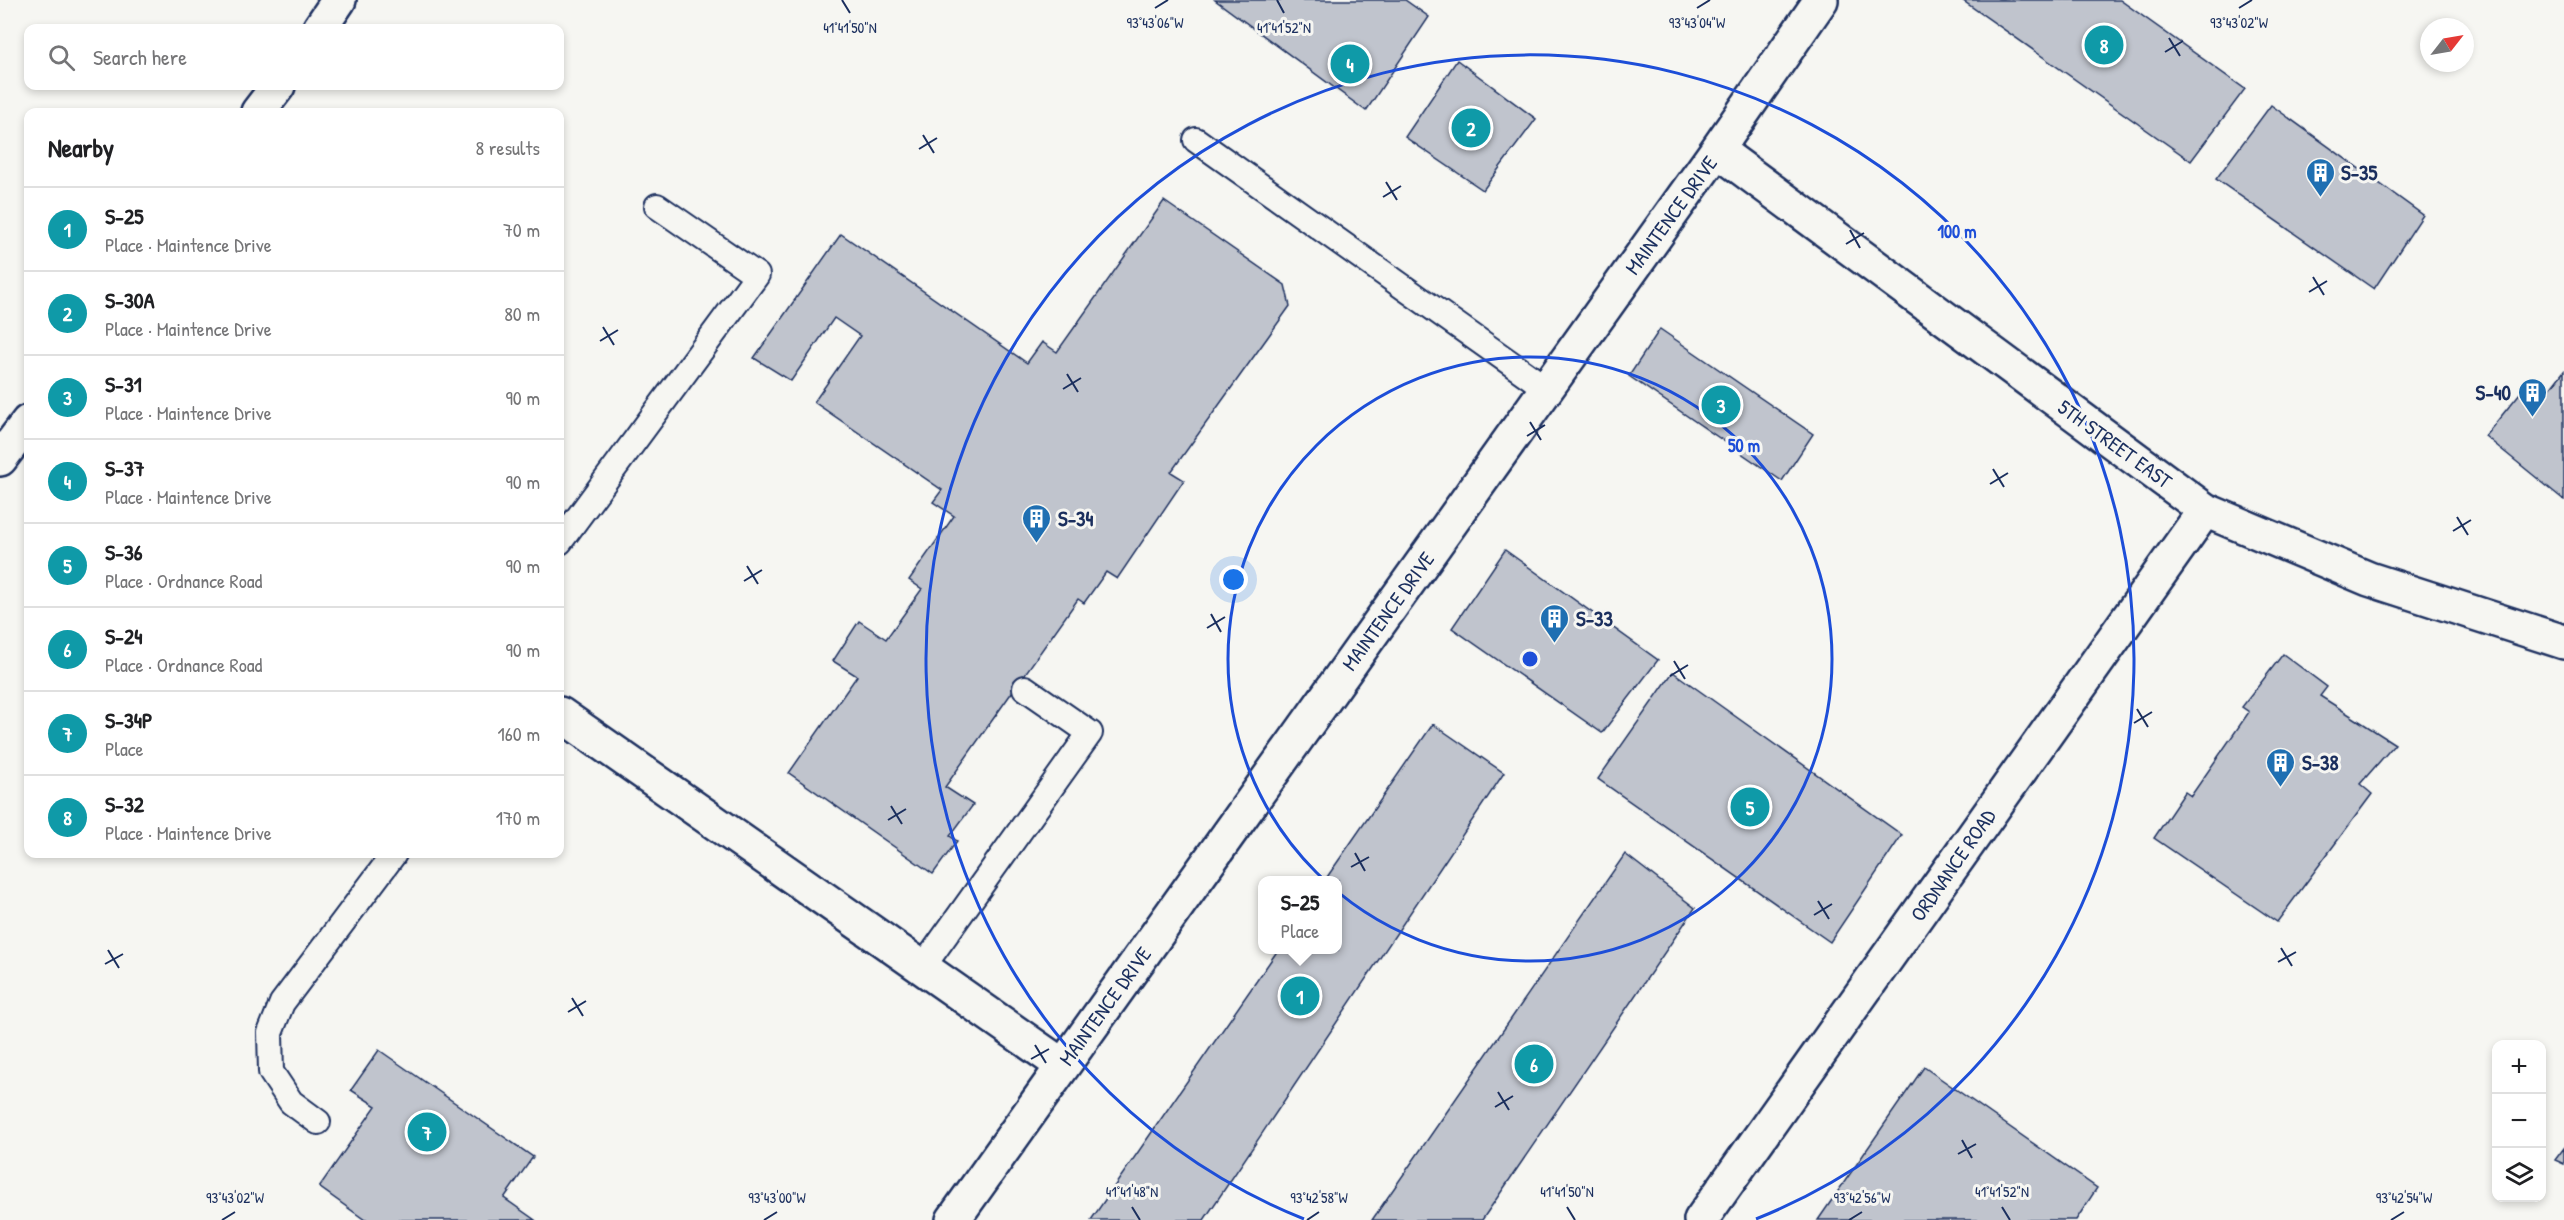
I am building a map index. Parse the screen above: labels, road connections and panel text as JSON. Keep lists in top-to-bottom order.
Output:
{
  "streets": {
    "street": ["MAINTENCE DRIVE", "5TH STREET EAST", "ORDNANCE ROAD"]
  },
  "crossings": [
    ["MAINTENCE DRIVE", "5TH STREET EAST"],
    ["5TH STREET EAST", "ORDNANCE ROAD"]
  ],
  "places": {
    "building": [
      "S-35",
      "S-40",
      "S-34",
      "S-33",
      "S-38"
    ]
  },
  "north": "top right",
  "page": {
    "pins": [
      "8",
      "4",
      "2",
      "3",
      "5",
      "1",
      "6",
      "7"
    ],
    "search": "Search here",
    "heading": ["Nearby", "8 results"],
    "list": [
      {
        "mark": "1",
        "name": "S-25",
        "note": "Place · Maintence Drive",
        "value": "70 m"
      },
      {
        "mark": "2",
        "name": "S-30A",
        "note": "Place · Maintence Drive",
        "value": "80 m"
      },
      {
        "mark": "3",
        "name": "S-31",
        "note": "Place · Maintence Drive",
        "value": "90 m"
      },
      {
        "mark": "4",
        "name": "S-37",
        "note": "Place · Maintence Drive",
        "value": "90 m"
      },
      {
        "mark": "5",
        "name": "S-36",
        "note": "Place · Ordnance Road",
        "value": "90 m"
      },
      {
        "mark": "6",
        "name": "S-24",
        "note": "Place · Ordnance Road",
        "value": "90 m"
      },
      {
        "mark": "7",
        "name": "S-34P",
        "note": "Place",
        "value": "160 m"
      },
      {
        "mark": "8",
        "name": "S-32",
        "note": "Place · Maintence Drive",
        "value": "170 m"
      }
    ],
    "popup": ["S-25", "Place"],
    "map_buttons": ["+", "−"]
  },
  "coordinates": [
    "93°43'06\"W",
    "93°43'04\"W",
    "93°43'02\"W",
    "41°41'50\"N",
    "41°41'52\"N",
    "41°41'48\"N",
    "93°43'00\"W",
    "93°42'58\"W",
    "93°42'56\"W",
    "93°42'54\"W"
  ],
  "rings": ["100 m", "50 m"]
}
